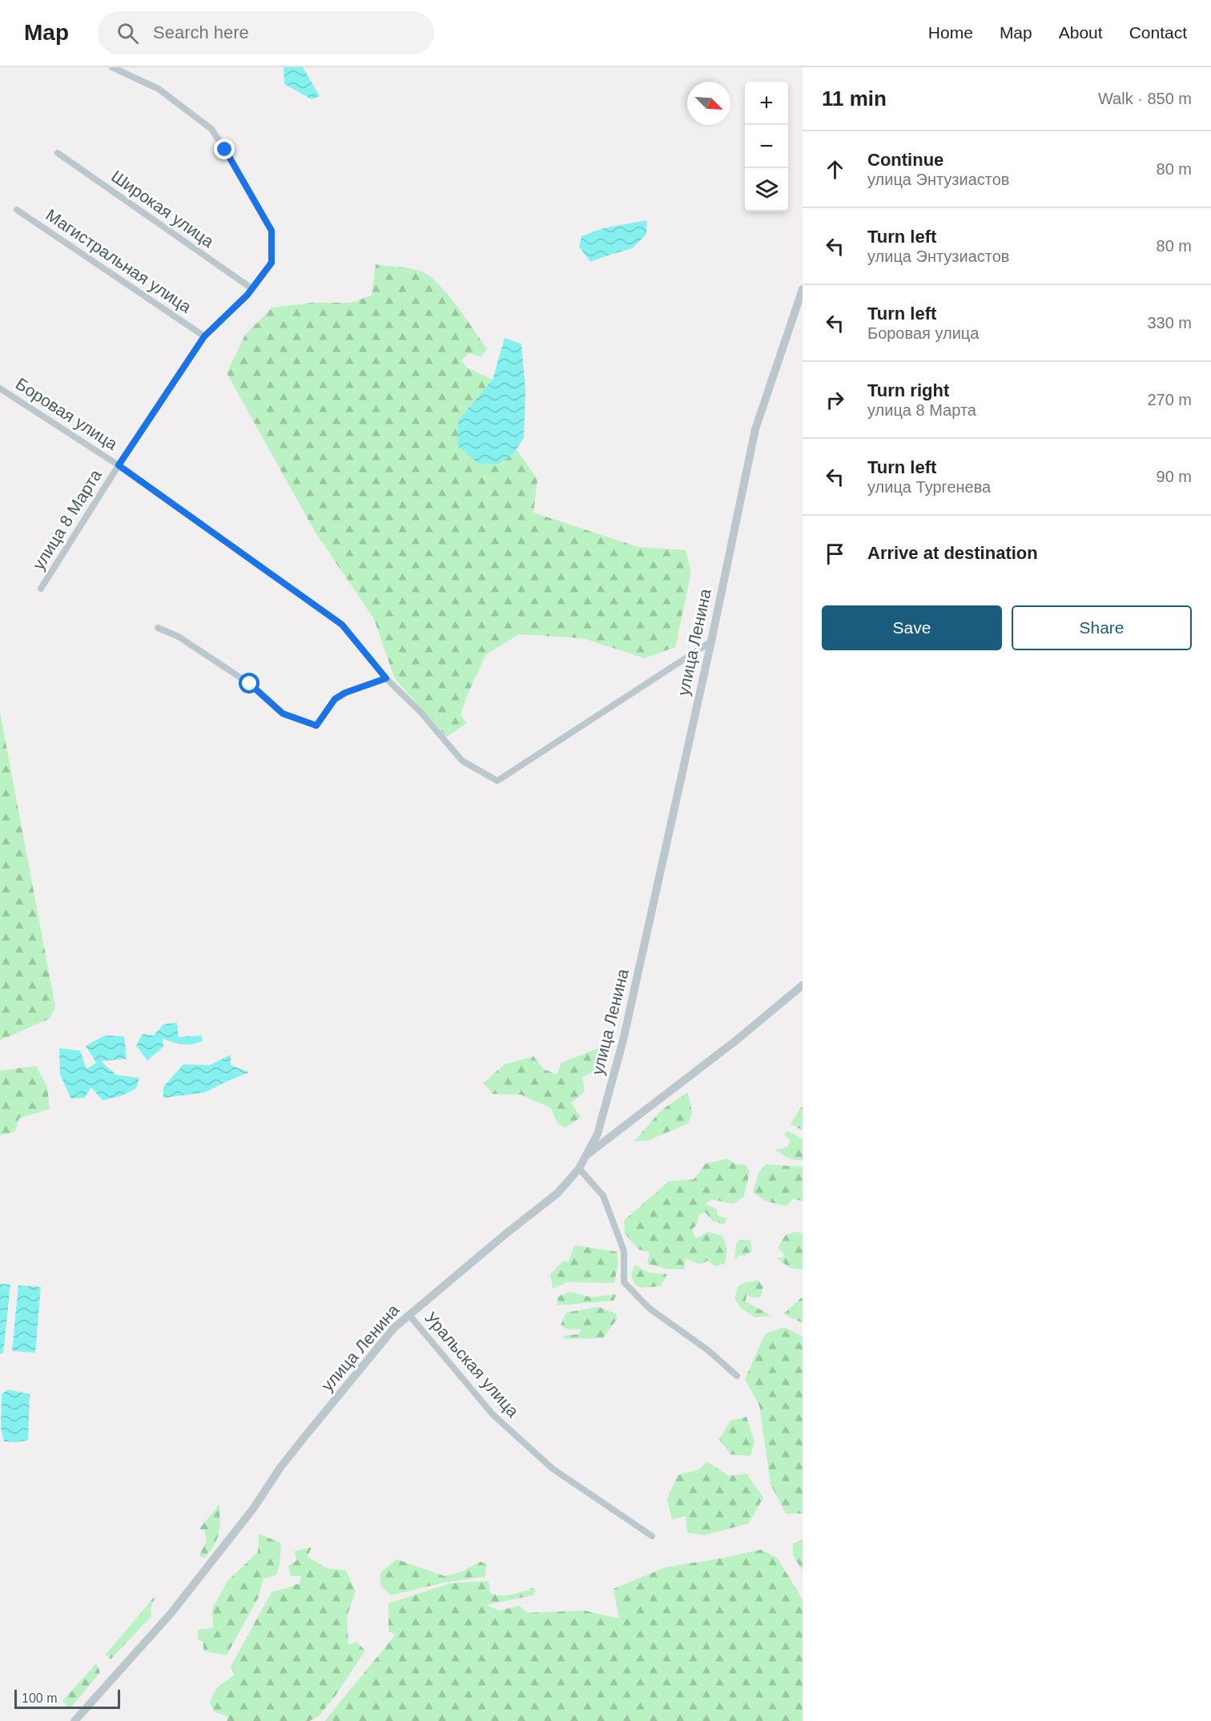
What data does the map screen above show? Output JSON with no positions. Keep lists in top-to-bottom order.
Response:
{
  "streets": {
    "street": [
      "Широкая улица",
      "Магистральная улица",
      "Боровая улица",
      "улица 8 Марта",
      "улица Ленина",
      "Уральская улица"
    ]
  },
  "crossings": [
    ["Широкая улица", "улица 8 Марта"],
    ["Магистральная улица", "улица 8 Марта"],
    ["Боровая улица", "улица 8 Марта"],
    ["Боровая улица", "улица Ленина"],
    ["улица Ленина", "Уральская улица"]
  ],
  "scale_bar": "100 m",
  "north": "bottom right",
  "page": {
    "header": "Map",
    "search": "Search here",
    "nav": [
      "Home",
      "Map",
      "About",
      "Contact"
    ],
    "heading": ["11 min", "Walk · 850 m"],
    "map_buttons": ["+", "−"],
    "list": [
      ["Continue", "улица Энтузиастов", "80 m"],
      ["Turn left", "улица Энтузиастов", "80 m"],
      ["Turn left", "Боровая улица", "330 m"],
      ["Turn right", "улица 8 Марта", "270 m"],
      ["Turn left", "улица Тургенева", "90 m"],
      "Arrive at destination"
    ],
    "buttons": ["Save", "Share"],
    "scale": "100 m"
  }
}
